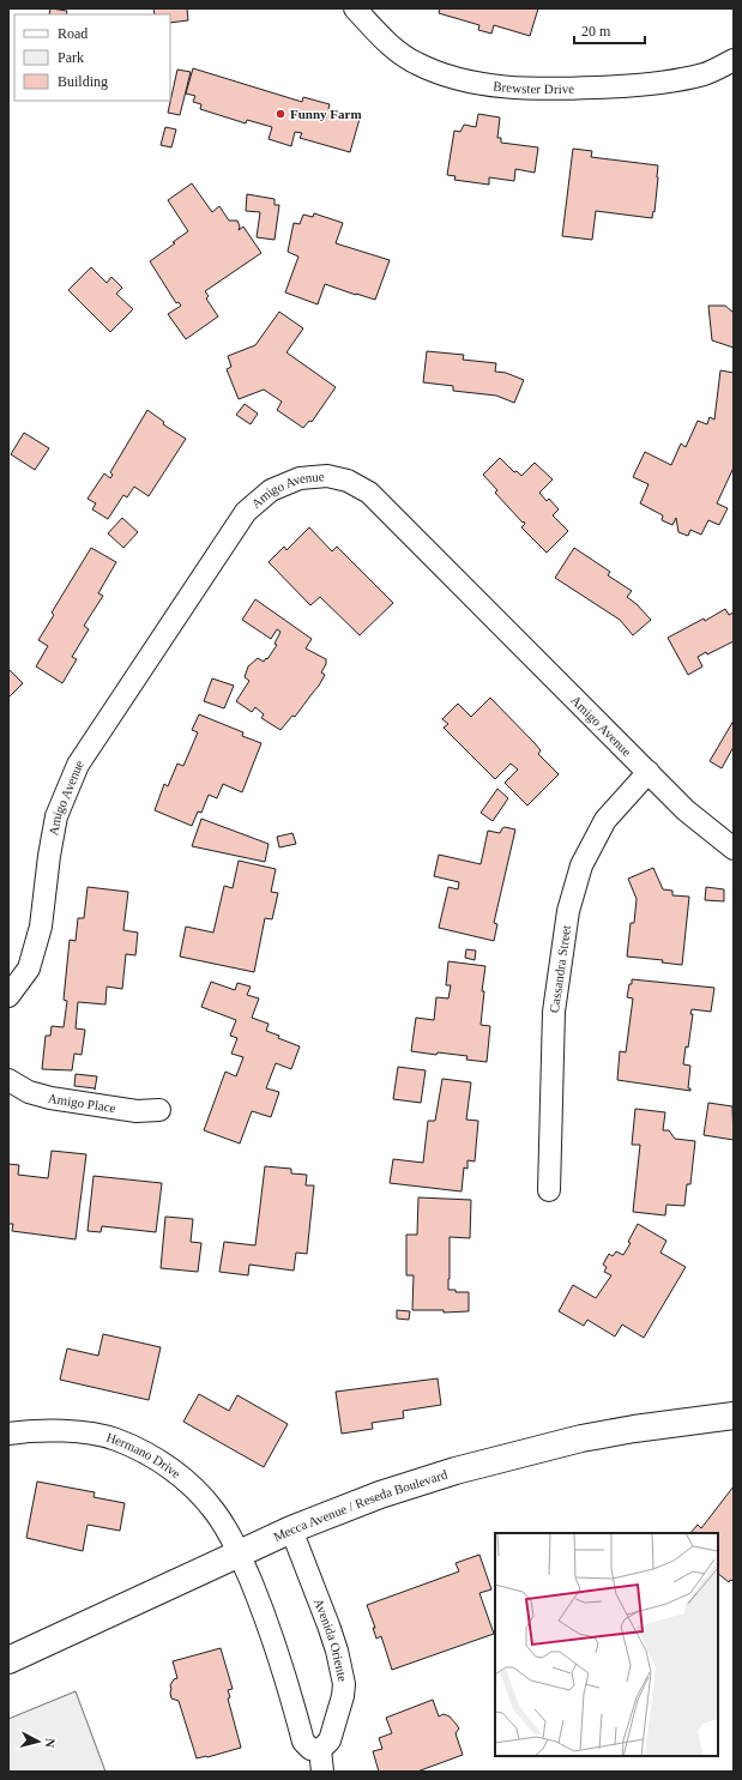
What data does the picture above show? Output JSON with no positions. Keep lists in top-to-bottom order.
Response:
{
  "streets": {
    "main road": ["Mecca Avenue / Reseda Boulevard"],
    "street": [
      "Brewster Drive",
      "Amigo Avenue",
      "Cassandra Street",
      "Amigo Place",
      "Hermano Drive",
      "Avenida Oriente"
    ]
  },
  "crossings": [
    ["Amigo Avenue", "Cassandra Street"],
    ["Hermano Drive", "Mecca Avenue / Reseda Boulevard"],
    ["Hermano Drive", "Avenida Oriente"],
    ["Mecca Avenue / Reseda Boulevard", "Avenida Oriente"]
  ],
  "places": ["Funny Farm"],
  "legend": ["Road", "Park", "Building"],
  "scale_bar": "20 m",
  "north": "right"
}
